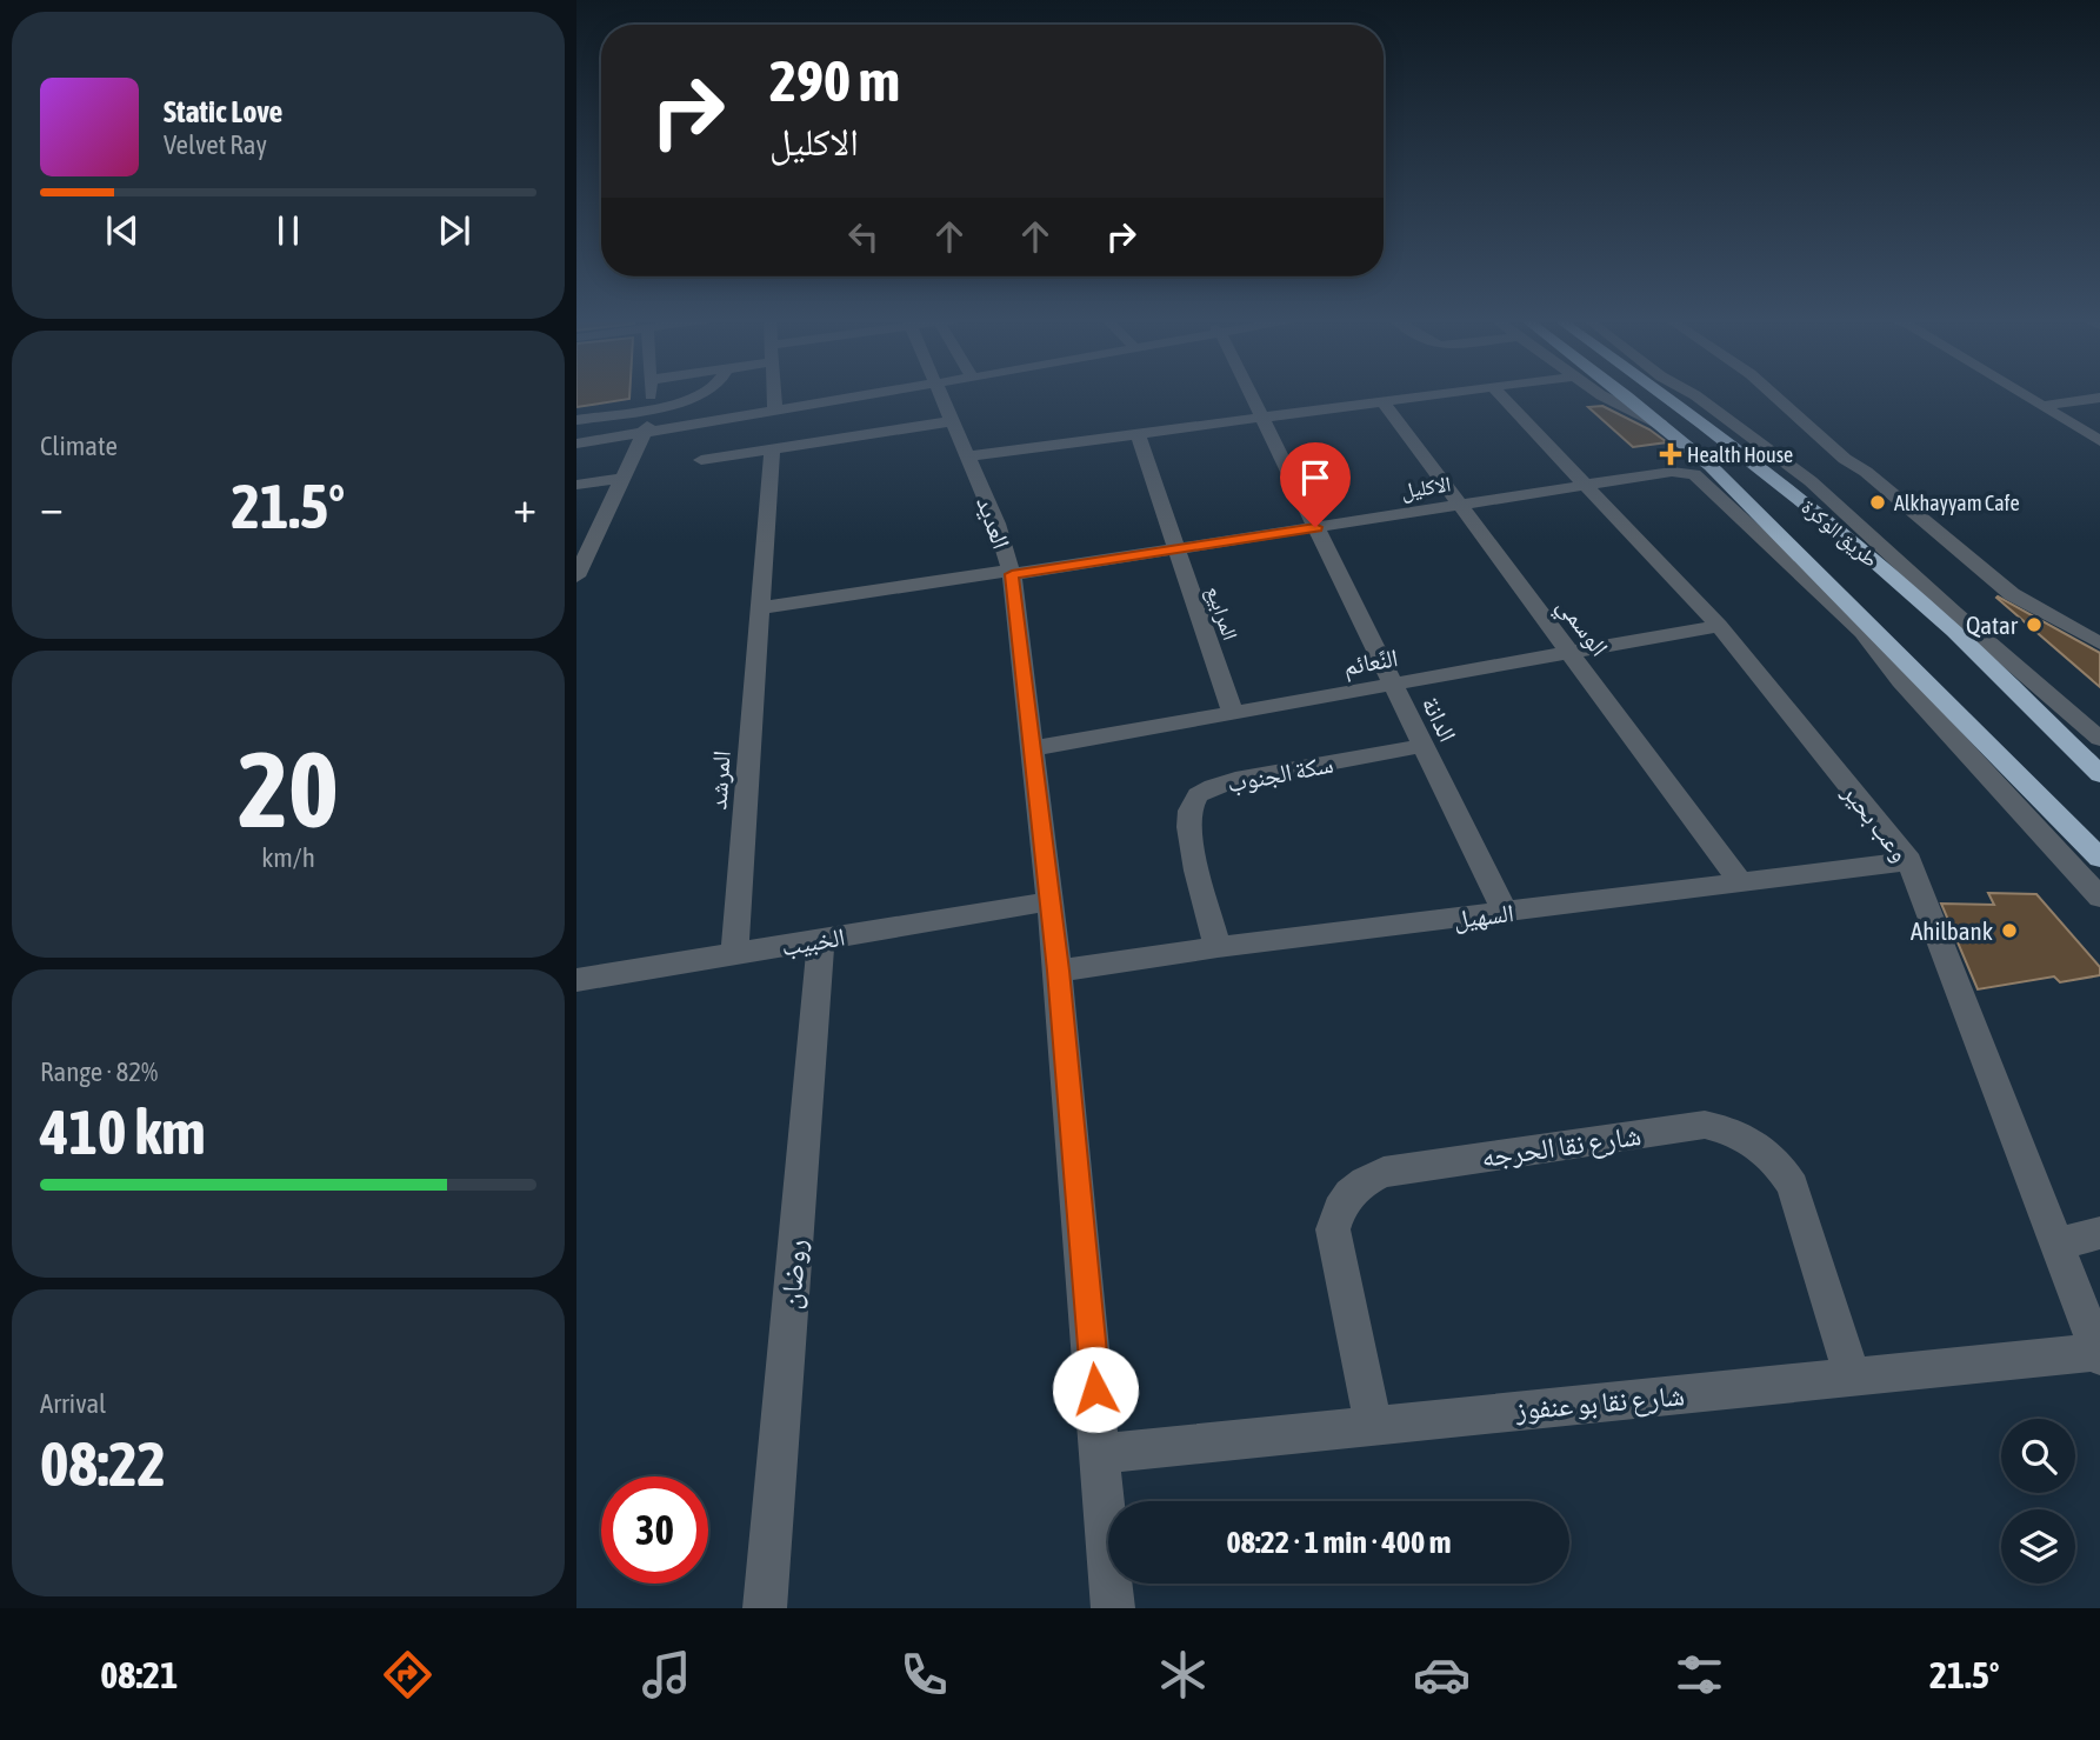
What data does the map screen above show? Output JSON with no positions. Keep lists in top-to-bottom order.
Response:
{
  "streets": {
    "highway": ["طريق الوكرة"],
    "street": [
      "الاكليل",
      "العديد",
      "المرابيع",
      "الوسمي",
      "النًعائم",
      "الدانة",
      "سكة الجنوب",
      "المرشد",
      "وعب بحير",
      "السهيل",
      "الخبيب",
      "شارع نقا الحرجه",
      "روضان",
      "شارع نقا بو عنفوز"
    ]
  },
  "crossings": [
    ["الاكليل", "العديد"],
    ["الاكليل", "طريق الوكرة"],
    ["الاكليل", "المرابيع"],
    ["الاكليل", "الوسمي"],
    ["الاكليل", "الدانة"],
    ["الاكليل", "وعب بحير"],
    ["العديد", "النًعائم"],
    ["العديد", "السهيل"],
    ["العديد", "الخبيب"],
    ["العديد", "شارع نقا بو عنفوز"],
    ["المرابيع", "النًعائم"],
    ["الوسمي", "النًعائم"],
    ["الوسمي", "السهيل"],
    ["النًعائم", "الدانة"],
    ["النًعائم", "وعب بحير"],
    ["الدانة", "سكة الجنوب"],
    ["الدانة", "السهيل"],
    ["سكة الجنوب", "السهيل"],
    ["المرشد", "الخبيب"],
    ["وعب بحير", "السهيل"],
    ["وعب بحير", "شارع نقا بو عنفوز"],
    ["الخبيب", "روضان"],
    ["شارع نقا الحرجه", "شارع نقا بو عنفوز"]
  ],
  "places": {
    "health": ["Health House"],
    "other": ["Alkhayyam Cafe", "Qatar", "Ahilbank"]
  },
  "page": {
    "turn": ["290 m", "الاكليل"],
    "song": ["Static Love", "Velvet Ray"],
    "tile": [
      "Climate",
      ["20", "km/h"],
      ["Range · 82%", "410 km"],
      ["Arrival", "08:22"]
    ],
    "heat": ["−", "21.5°", "+"],
    "limit": "30",
    "trip": "08:22 · 1 min · 400 m",
    "tabs": ["08:21", "21.5°"]
  }
}
